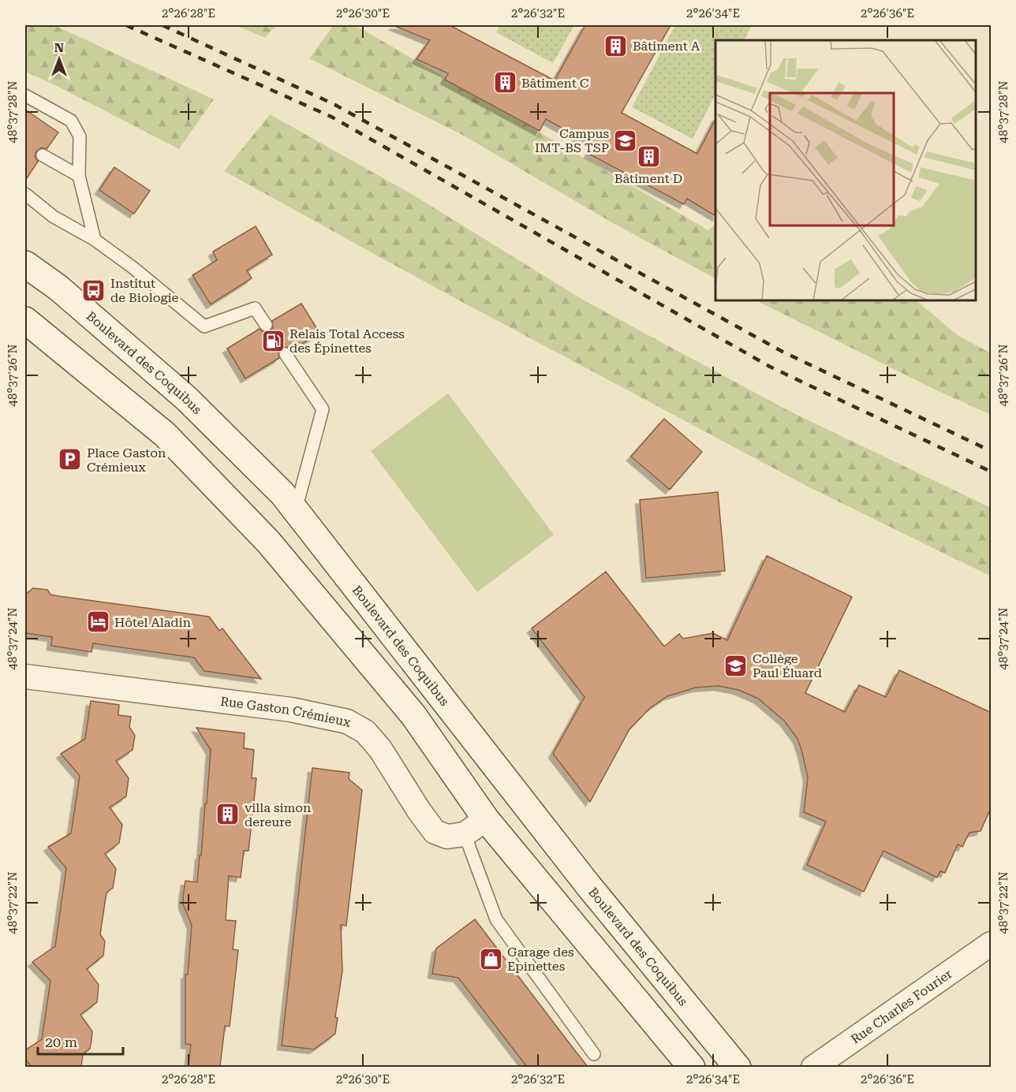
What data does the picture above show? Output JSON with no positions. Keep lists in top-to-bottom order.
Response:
{
  "streets": {
    "main road": ["Boulevard des Coquibus"],
    "street": ["Rue Gaston Crémieux", "Rue Charles Fourier"]
  },
  "places": {
    "building": [
      "Bâtiment A",
      "Bâtiment C",
      "Bâtiment D",
      "villa simon dereure"
    ],
    "school or university": ["Campus IMT-BS TSP", "Collège Paul Éluard"],
    "bus stop": ["Institut de Biologie"],
    "fuel station": ["Relais Total Access des Épinettes"],
    "parking": ["Place Gaston Crémieux"],
    "hotel": ["Hôtel Aladin"],
    "shop": ["Garage des Epinettes"]
  },
  "scale_bar": "20 m",
  "north": "top",
  "coordinates": [
    "2°26'28\"E",
    "2°26'30\"E",
    "2°26'32\"E",
    "2°26'34\"E",
    "2°26'36\"E",
    "48°37'28\"N",
    "48°37'26\"N",
    "48°37'24\"N",
    "48°37'22\"N"
  ]
}
